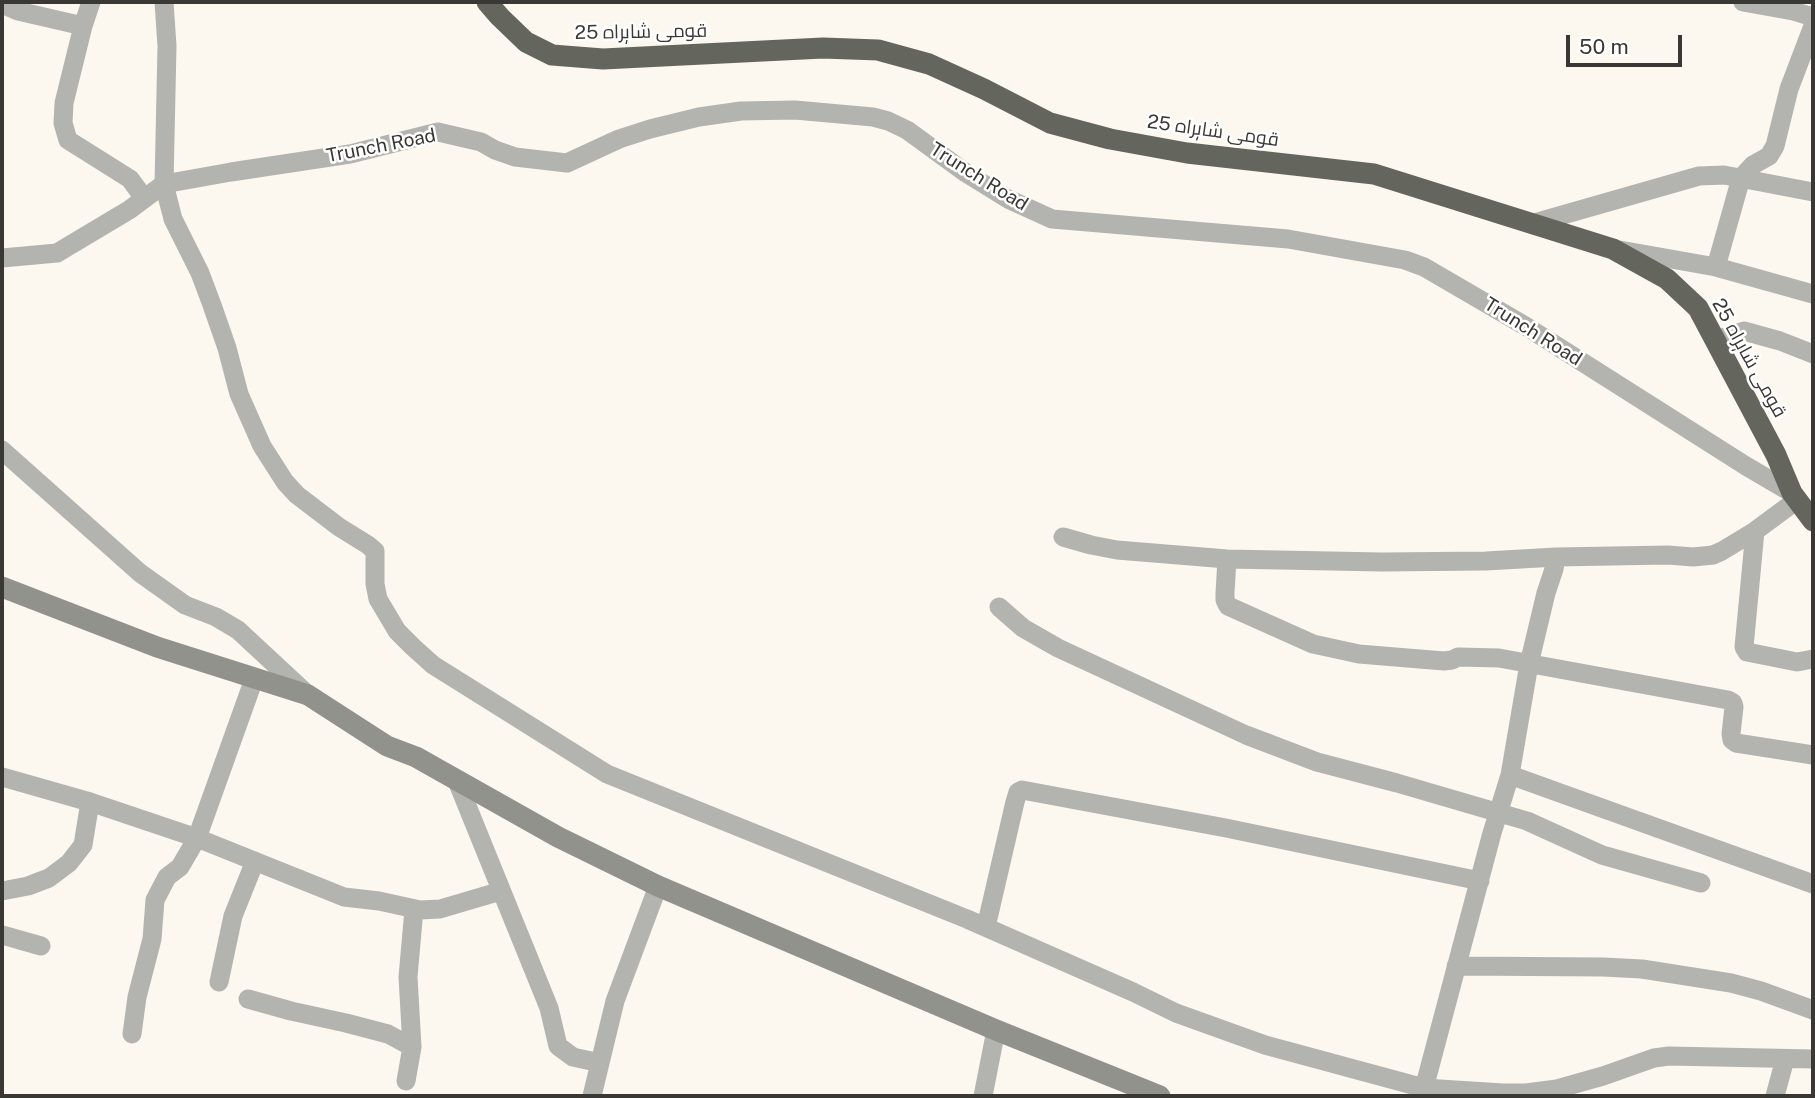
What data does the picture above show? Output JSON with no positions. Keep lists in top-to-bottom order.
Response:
{
  "streets": {
    "highway": ["قومی شاہراہ 25"],
    "street": ["Trunch Road"]
  },
  "crossings": [
    ["قومی شاہراہ 25", "Trunch Road"]
  ],
  "scale_bar": "50 m"
}
